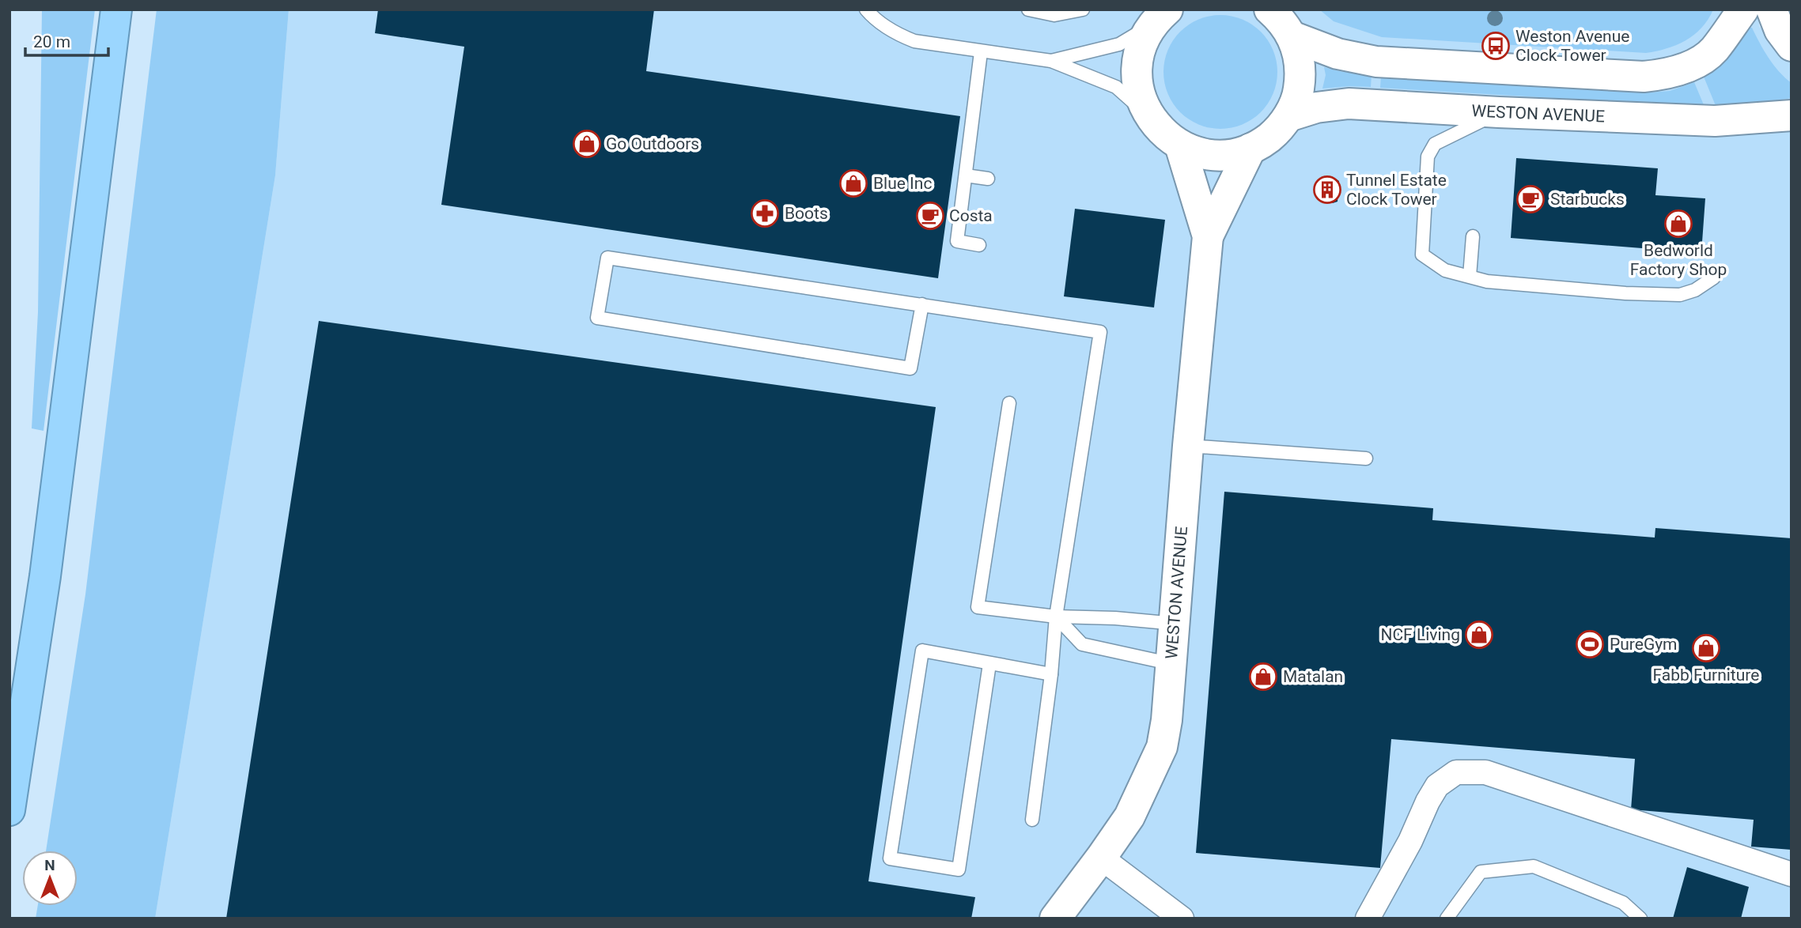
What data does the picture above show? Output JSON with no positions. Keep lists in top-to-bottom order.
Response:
{
  "streets": {
    "street": ["WESTON AVENUE"]
  },
  "places": {
    "bus stop": ["Weston Avenue Clock Tower"],
    "shop": [
      "Go Outdoors",
      "Blue Inc",
      "Bedworld Factory Shop",
      "NCF Living",
      "Fabb Furniture",
      "Matalan"
    ],
    "building": ["Tunnel Estate Clock Tower"],
    "cafe": ["Starbucks", "Costa"],
    "pharmacy": ["Boots"],
    "sports": ["PureGym"]
  },
  "scale_bar": "20 m",
  "north": "top"
}
